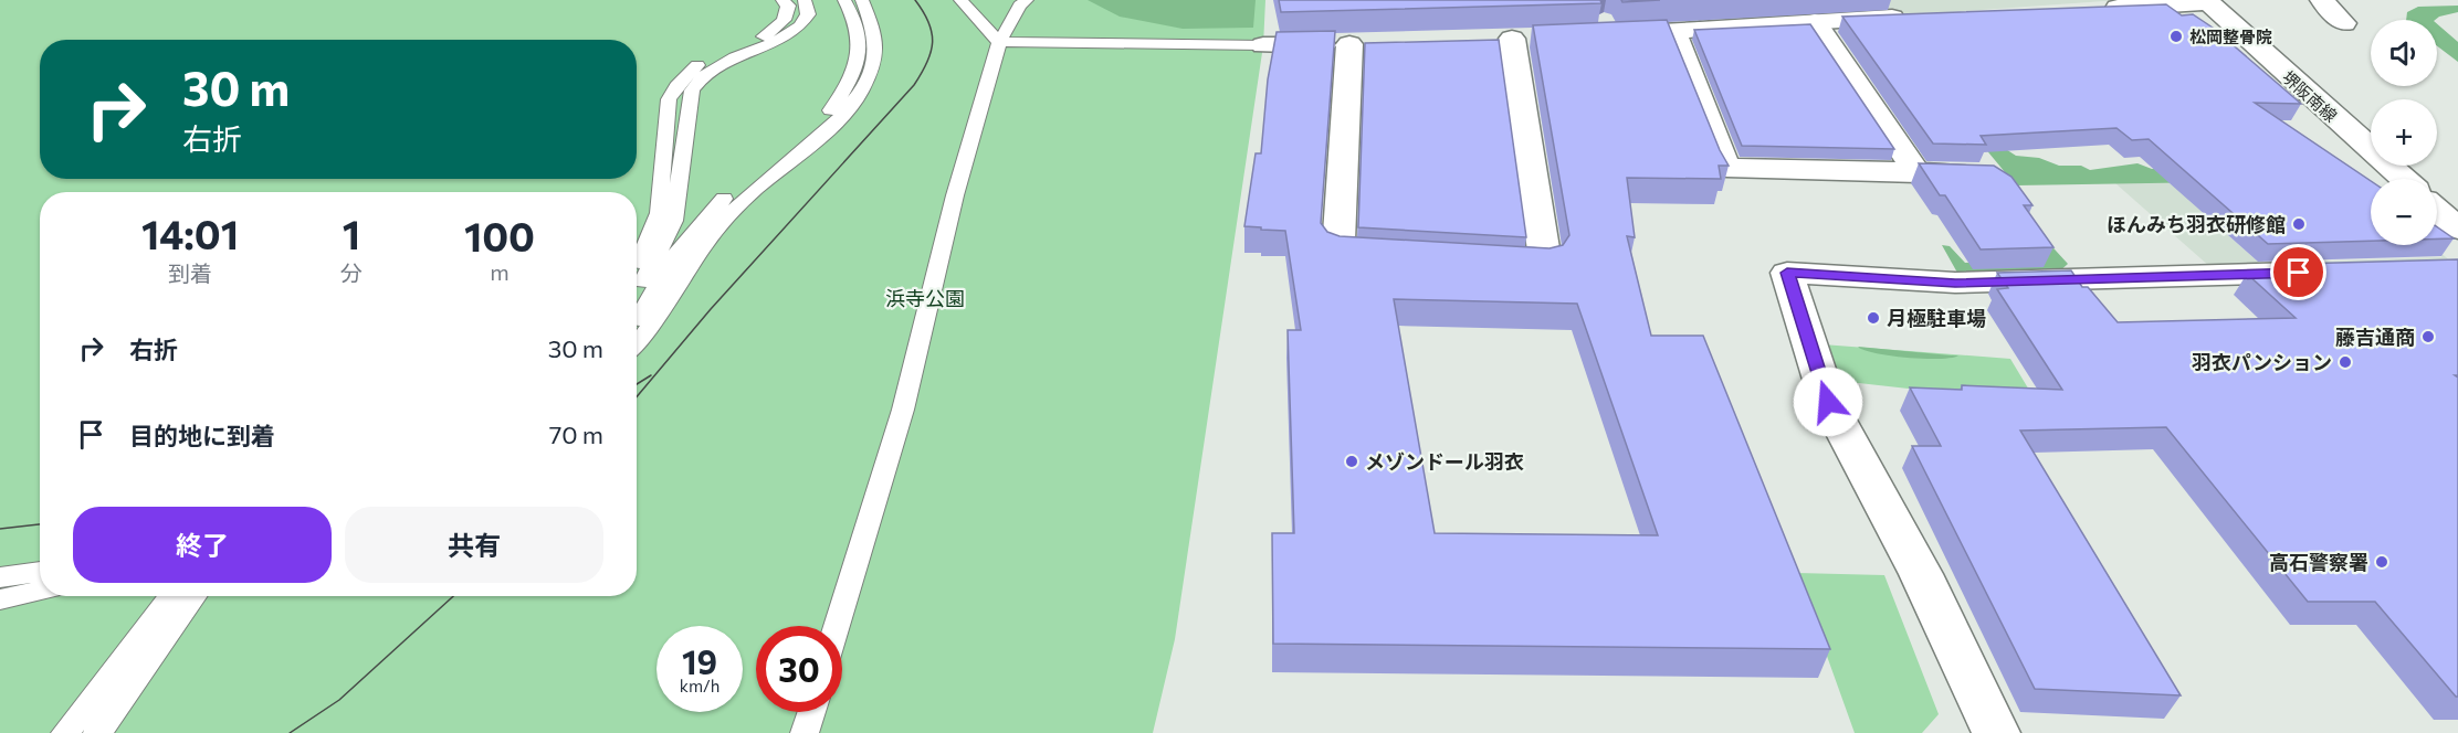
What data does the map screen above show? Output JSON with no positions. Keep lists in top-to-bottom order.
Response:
{
  "streets": {
    "street": ["堺阪南線"]
  },
  "parks": ["浜寺公園"],
  "places": [
    "松岡整骨院",
    "ほんみち羽衣研修館",
    "月極駐車場",
    "藤吉通商",
    "羽衣パンション",
    "メゾンドール羽衣",
    "高石警察署"
  ],
  "page": {
    "map_buttons": ["+", "−"],
    "turn": ["30 m", "右折"],
    "eta": [
      "14:01",
      "到着",
      "1",
      "分",
      "100",
      "m"
    ],
    "list": [
      {
        "name": "右折",
        "value": "30 m"
      },
      {
        "name": "目的地に到着",
        "value": "70 m"
      }
    ],
    "buttons": ["終了", "共有"],
    "speed": "19 km/h",
    "limit": "30"
  }
}
